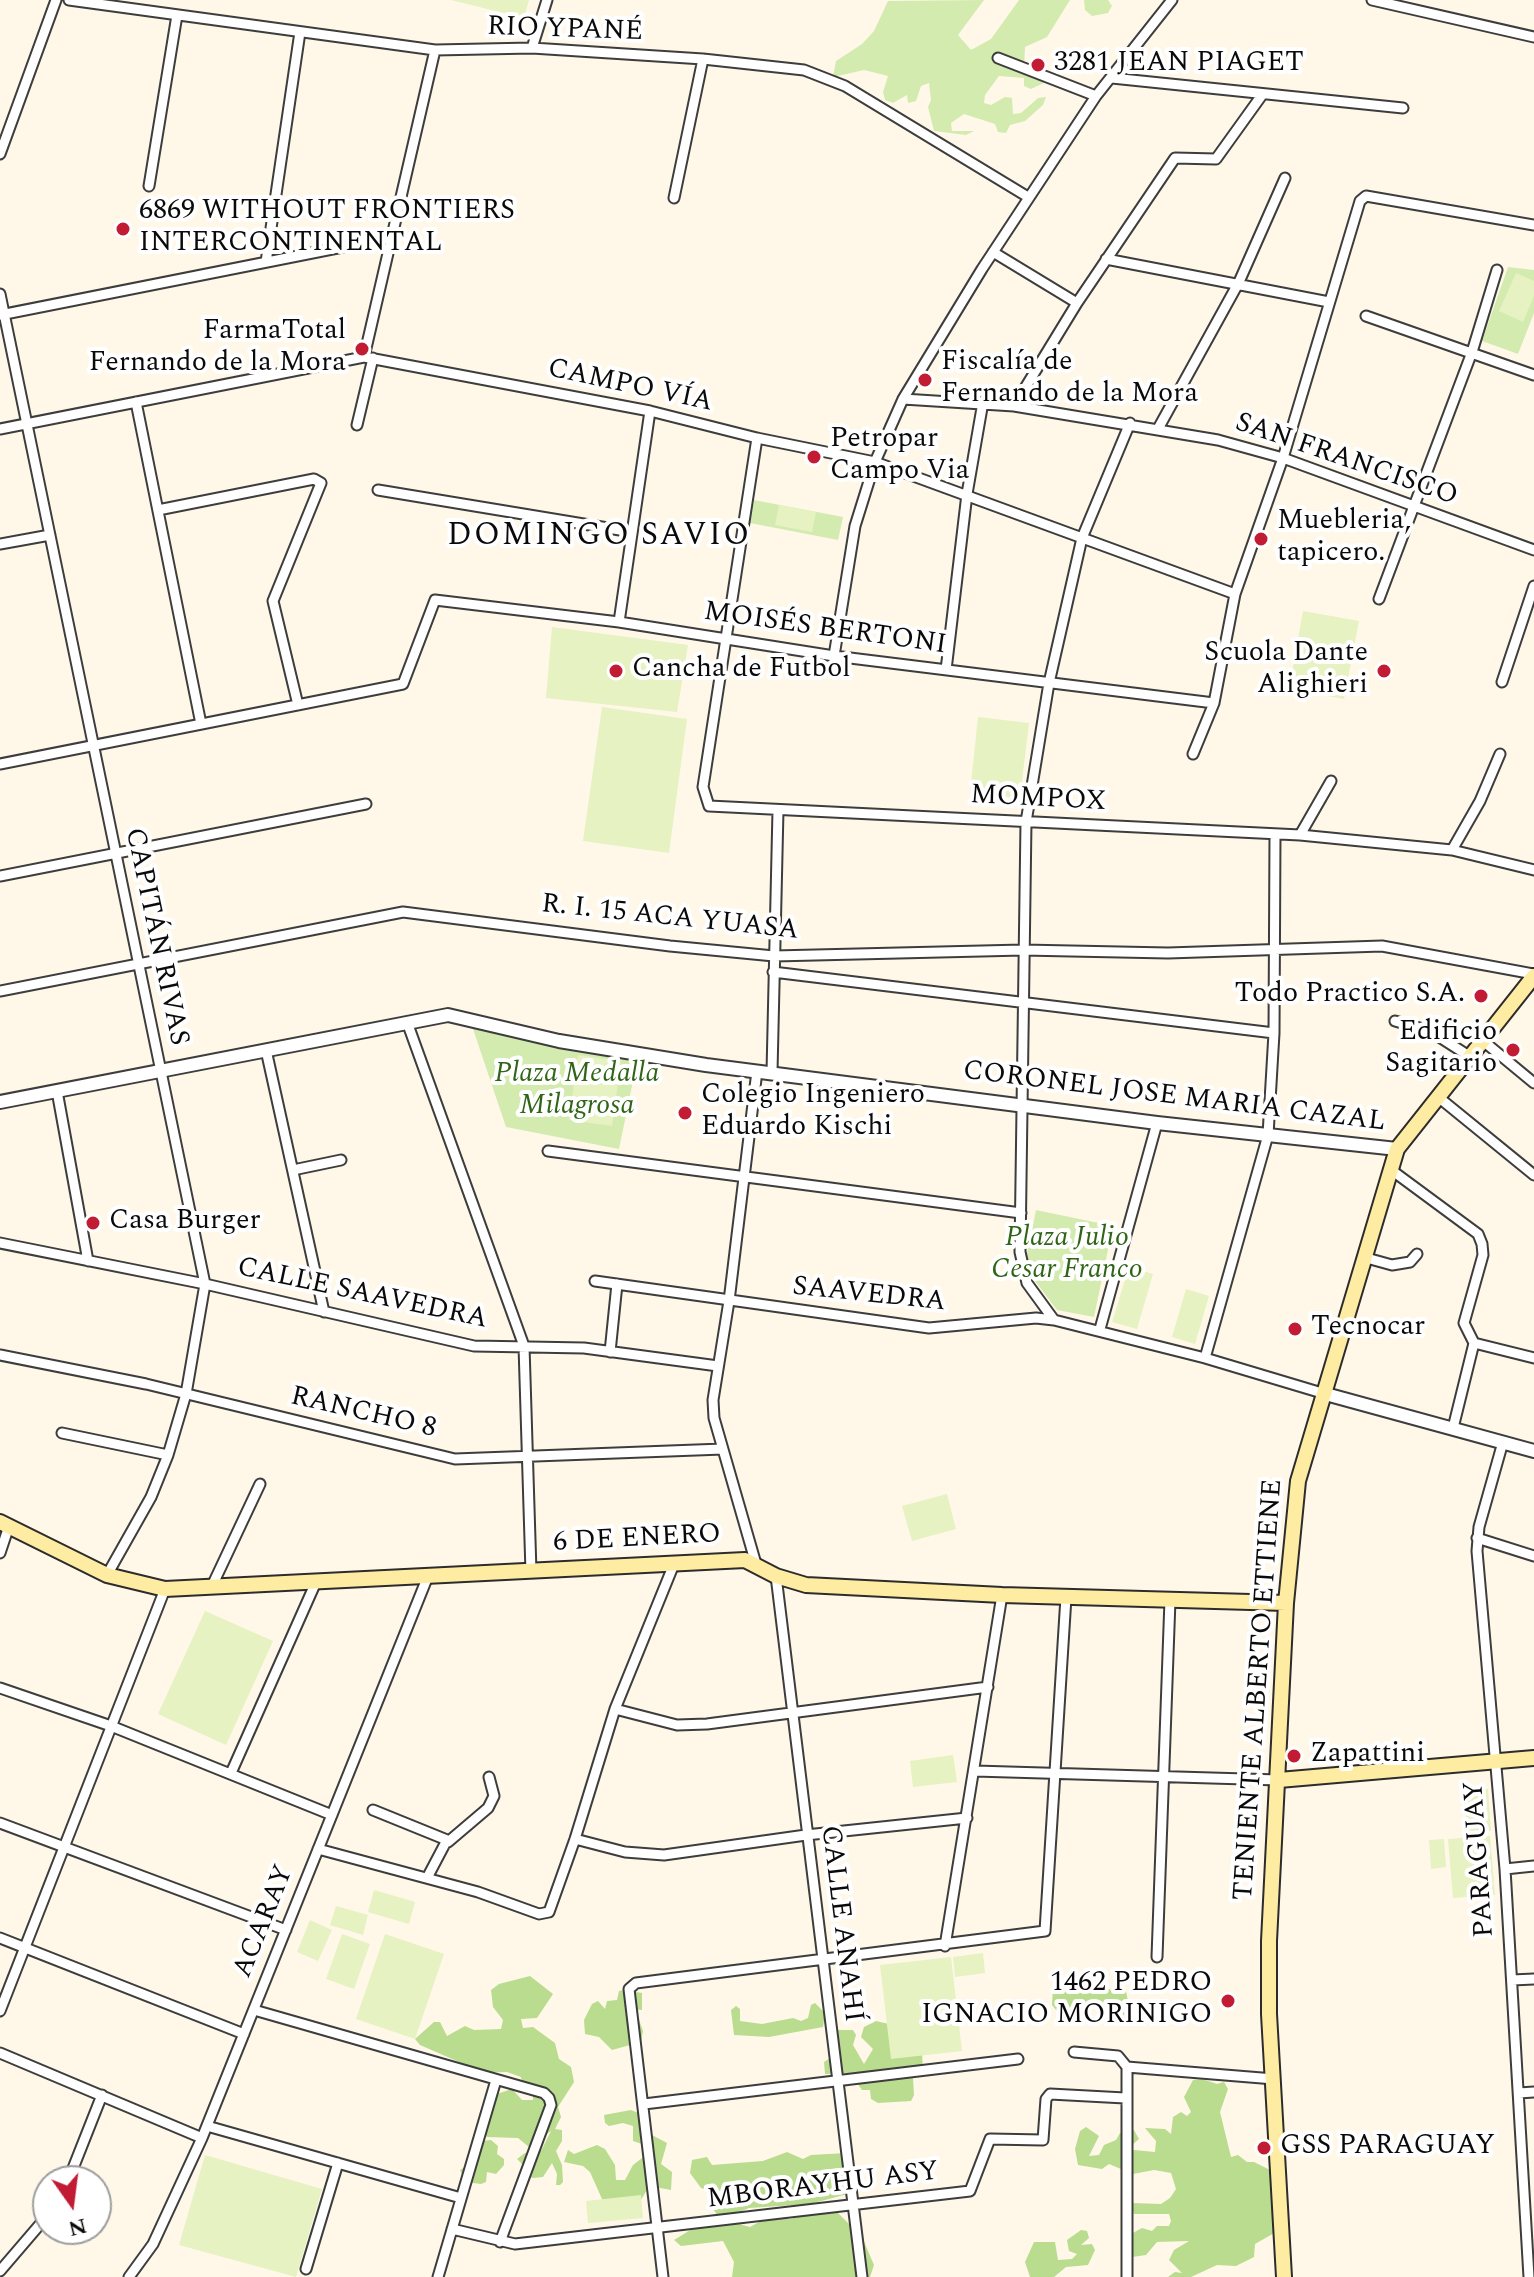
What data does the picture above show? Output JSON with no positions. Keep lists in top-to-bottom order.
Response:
{
  "streets": {
    "main road": ["6 DE ENERO", "TENIENTE ALBERTO ETTIENE"],
    "street": [
      "RIO YPANÉ",
      "CAMPO VÍA",
      "SAN FRANCISCO",
      "MOISÉS BERTONI",
      "MOMPOX",
      "R. I. 15 ACA YUASA",
      "CAPITÁN RIVAS",
      "CORONEL JOSE MARIA CAZAL",
      "CALLE SAAVEDRA",
      "SAAVEDRA",
      "RANCHO 8",
      "PARAGUAY",
      "ACARAY",
      "CALLE ANAHÍ",
      "MBORAYHU ASY"
    ]
  },
  "crossings": [
    ["CAMPO VÍA", "CAPITÁN RIVAS"],
    ["MOISÉS BERTONI", "MOMPOX"],
    ["R. I. 15 ACA YUASA", "CAPITÁN RIVAS"],
    ["R. I. 15 ACA YUASA", "TENIENTE ALBERTO ETTIENE"],
    ["CAPITÁN RIVAS", "CORONEL JOSE MARIA CAZAL"],
    ["CAPITÁN RIVAS", "CALLE SAAVEDRA"],
    ["CAPITÁN RIVAS", "RANCHO 8"],
    ["CAPITÁN RIVAS", "6 DE ENERO"],
    ["CORONEL JOSE MARIA CAZAL", "TENIENTE ALBERTO ETTIENE"],
    ["SAAVEDRA", "TENIENTE ALBERTO ETTIENE"],
    ["6 DE ENERO", "TENIENTE ALBERTO ETTIENE"],
    ["6 DE ENERO", "ACARAY"],
    ["6 DE ENERO", "CALLE ANAHÍ"],
    ["CALLE ANAHÍ", "MBORAYHU ASY"]
  ],
  "districts": ["DOMINGO SAVIO"],
  "parks": ["Plaza Medalla Milagrosa", "Plaza Julio Cesar Franco"],
  "places": [
    "3281 JEAN PIAGET",
    "6869 WITHOUT FRONTIERS INTERCONTINENTAL",
    "FarmaTotal Fernando de la Mora",
    "Fiscalía de Fernando de la Mora",
    "Petropar Campo Via",
    "Muebleria, tapicero.",
    "Cancha de Futbol",
    "Scuola Dante Alighieri",
    "Todo Practico S.A.",
    "Edificio Sagitario",
    "Colegio Ingeniero Eduardo Kischi",
    "Casa Burger",
    "Tecnocar",
    "Zapattini",
    "1462 PEDRO IGNACIO MORINIGO",
    "GSS PARAGUAY"
  ],
  "north": "bottom"
}
